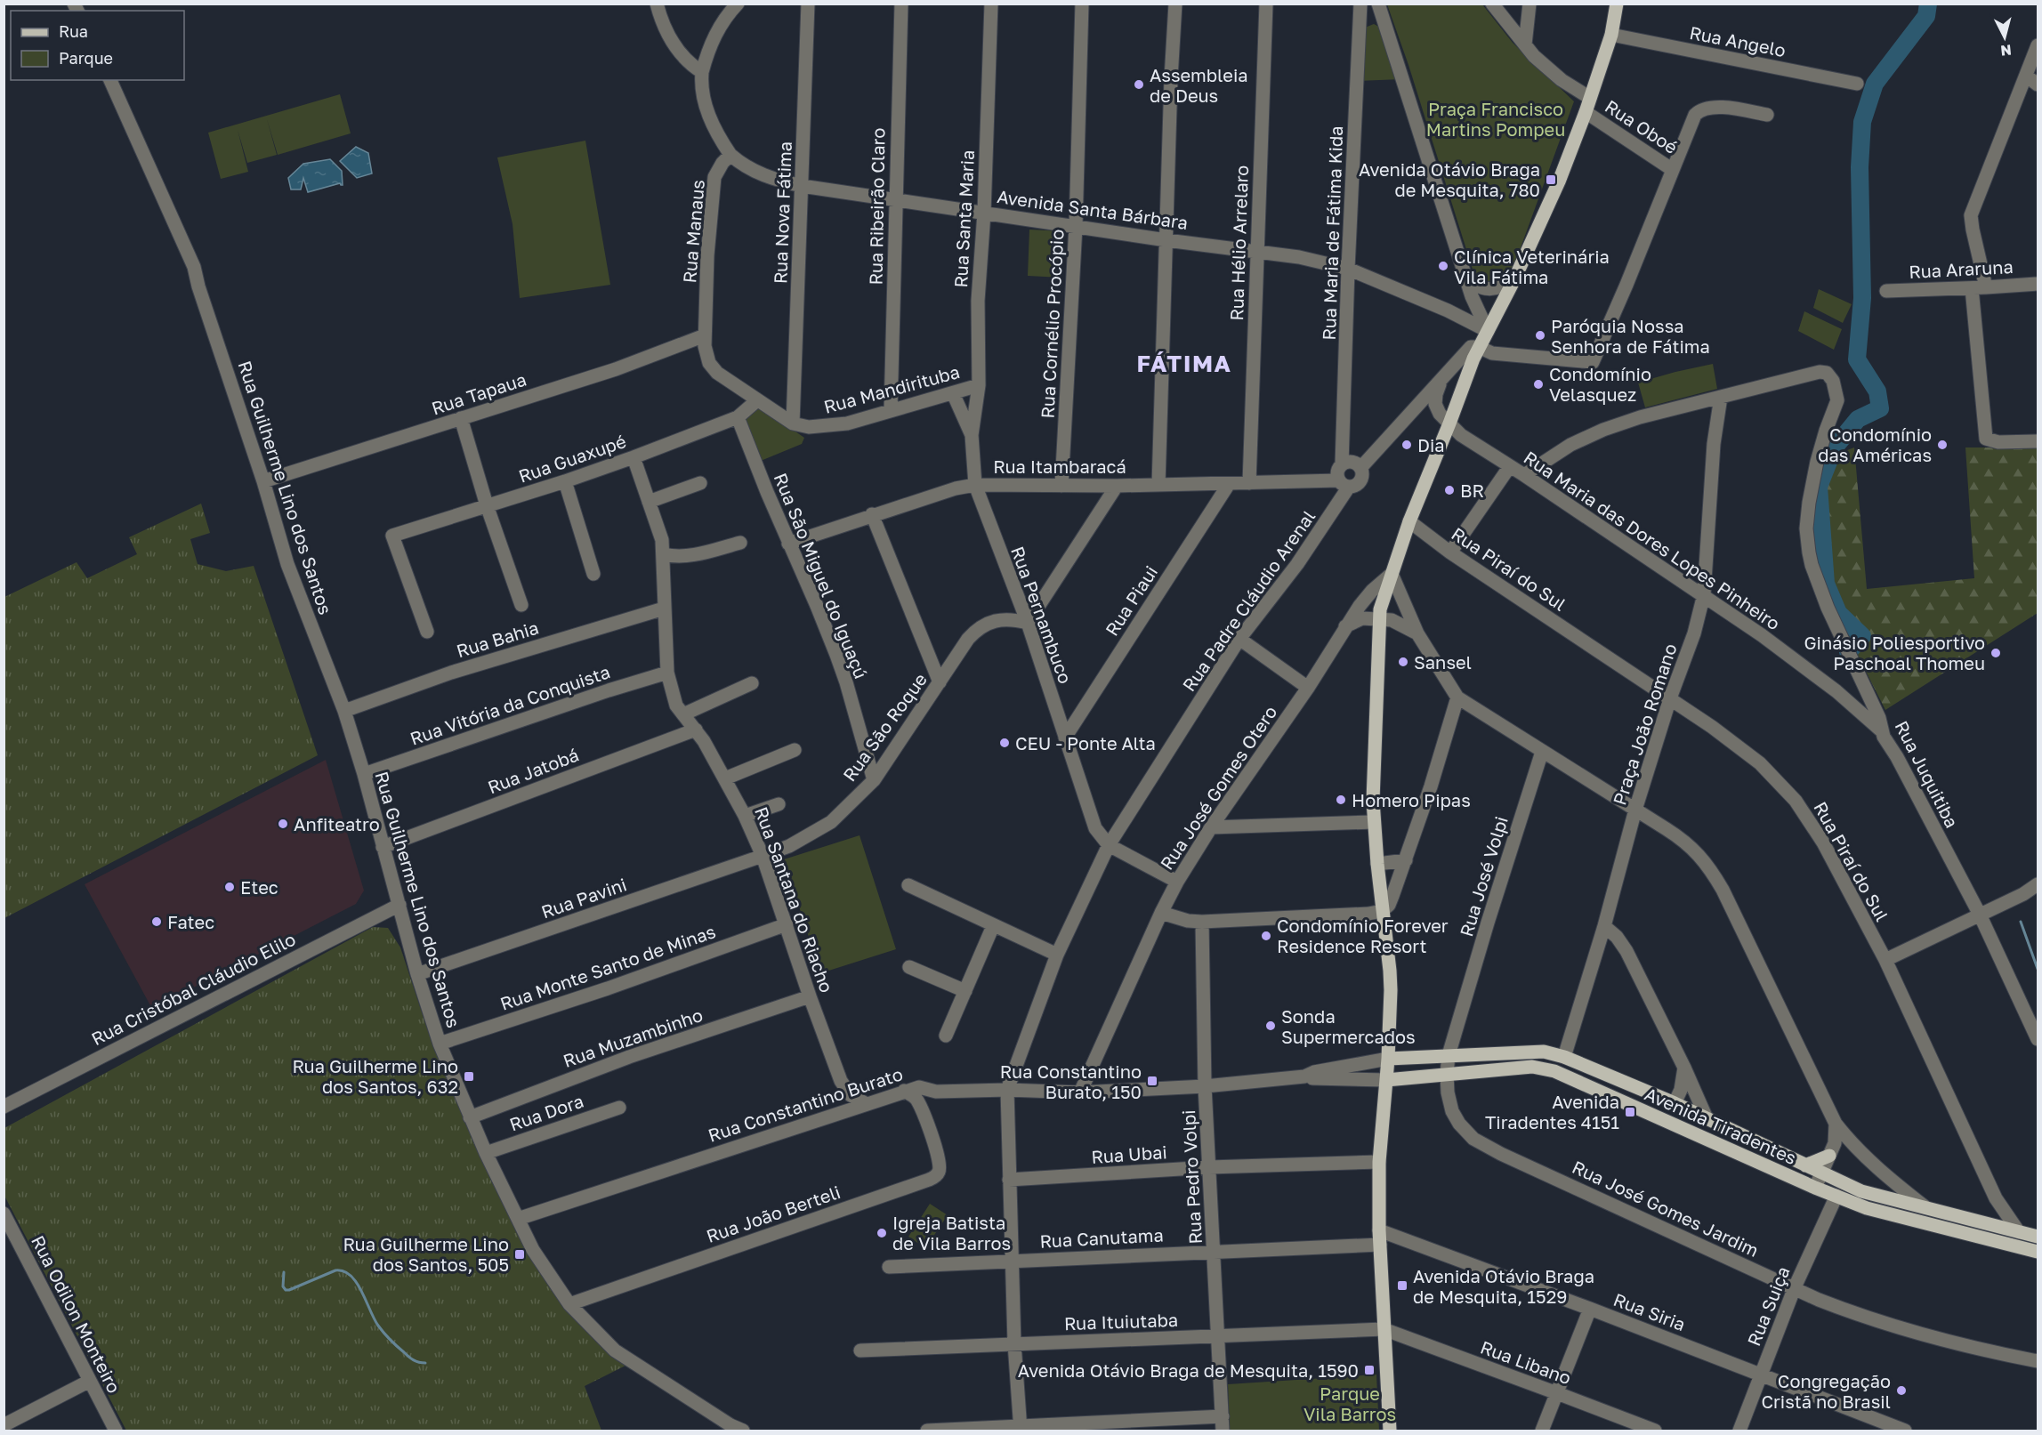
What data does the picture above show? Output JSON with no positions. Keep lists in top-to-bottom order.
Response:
{
  "streets": {
    "main road": ["Avenida Tiradentes"],
    "street": [
      "Rua Angelo",
      "Rua Oboé",
      "Rua Ribeirão Claro",
      "Avenida Santa Bárbara",
      "Rua Nova Fátima",
      "Rua Santa Maria",
      "Rua Manaus",
      "Rua Maria de Fátima Kida",
      "Rua Hélio Arrelaro",
      "Rua Araruna",
      "Rua Cornélio Procópio",
      "Rua Mandirituba",
      "Rua Tapaua",
      "Rua Guaxupé",
      "Rua Itambaracá",
      "Rua Guilherme Lino dos Santos",
      "Rua Maria das Dores Lopes Pinheiro",
      "Rua Piraí do Sul",
      "Rua São Miguel do Iguaçú",
      "Rua Piaui",
      "Rua Padre Cláudio Arenal",
      "Rua Pernambuco",
      "Rua Bahia",
      "Rua Vitória da Conquista",
      "Praça João Romano",
      "Rua São Roque",
      "Rua Jatobá",
      "Rua Juquitiba",
      "Rua José Gomes Otero",
      "Rua José Volpi",
      "Rua Pavini",
      "Rua Santana do Riacho",
      "Rua Monte Santo de Minas",
      "Rua Cristóbal Cláudio Elilo",
      "Rua Muzambinho",
      "Rua Constantino Burato",
      "Rua Dora",
      "Rua Ubai",
      "Rua Pedro Volpi",
      "Rua José Gomes Jardim",
      "Rua João Berteli",
      "Rua Canutama",
      "Rua Suiça",
      "Rua Siria",
      "Rua Odilon Monteiro",
      "Rua Ituiutaba",
      "Rua Libano"
    ]
  },
  "crossings": [
    ["Rua Ribeirão Claro", "Avenida Santa Bárbara"],
    ["Rua Ribeirão Claro", "Rua Mandirituba"],
    ["Avenida Santa Bárbara", "Rua Nova Fátima"],
    ["Avenida Santa Bárbara", "Rua Santa Maria"],
    ["Avenida Santa Bárbara", "Rua Manaus"],
    ["Avenida Santa Bárbara", "Rua Maria de Fátima Kida"],
    ["Avenida Santa Bárbara", "Rua Hélio Arrelaro"],
    ["Avenida Santa Bárbara", "Rua Cornélio Procópio"],
    ["Rua Nova Fátima", "Rua Mandirituba"],
    ["Rua Santa Maria", "Rua Mandirituba"],
    ["Rua Santa Maria", "Rua Pernambuco"],
    ["Rua Manaus", "Rua Mandirituba"],
    ["Rua Manaus", "Rua Tapaua"],
    ["Rua Manaus", "Rua Guaxupé"],
    ["Rua Maria de Fátima Kida", "Rua Itambaracá"],
    ["Rua Maria de Fátima Kida", "Rua Padre Cláudio Arenal"],
    ["Rua Hélio Arrelaro", "Rua Itambaracá"],
    ["Rua Cornélio Procópio", "Rua Itambaracá"],
    ["Rua Mandirituba", "Rua Guaxupé"],
    ["Rua Mandirituba", "Rua Pernambuco"],
    ["Rua Tapaua", "Rua Guilherme Lino dos Santos"],
    ["Rua Guaxupé", "Rua São Miguel do Iguaçú"],
    ["Rua Guaxupé", "Rua Santana do Riacho"],
    ["Rua Itambaracá", "Rua São Miguel do Iguaçú"],
    ["Rua Itambaracá", "Rua Piaui"],
    ["Rua Itambaracá", "Rua Padre Cláudio Arenal"],
    ["Rua Itambaracá", "Rua Pernambuco"],
    ["Rua Guilherme Lino dos Santos", "Rua Bahia"],
    ["Rua Guilherme Lino dos Santos", "Rua Vitória da Conquista"],
    ["Rua Guilherme Lino dos Santos", "Rua Jatobá"],
    ["Rua Guilherme Lino dos Santos", "Rua Pavini"],
    ["Rua Guilherme Lino dos Santos", "Rua Monte Santo de Minas"],
    ["Rua Guilherme Lino dos Santos", "Rua Cristóbal Cláudio Elilo"],
    ["Rua Guilherme Lino dos Santos", "Rua Muzambinho"],
    ["Rua Guilherme Lino dos Santos", "Rua Constantino Burato"],
    ["Rua Guilherme Lino dos Santos", "Rua Dora"],
    ["Rua Guilherme Lino dos Santos", "Rua João Berteli"],
    ["Rua Maria das Dores Lopes Pinheiro", "Praça João Romano"],
    ["Rua Maria das Dores Lopes Pinheiro", "Rua Juquitiba"],
    ["Rua Piraí do Sul", "Praça João Romano"],
    ["Rua Piraí do Sul", "Avenida Tiradentes"],
    ["Rua São Miguel do Iguaçú", "Rua São Roque"],
    ["Rua Piaui", "Rua Pernambuco"],
    ["Rua Padre Cláudio Arenal", "Rua Pernambuco"],
    ["Rua Padre Cláudio Arenal", "Rua Constantino Burato"],
    ["Rua Padre Cláudio Arenal", "Rua Ubai"],
    ["Rua Padre Cláudio Arenal", "Rua Canutama"],
    ["Rua Padre Cláudio Arenal", "Rua Ituiutaba"],
    ["Rua Pernambuco", "Rua São Roque"],
    ["Rua Bahia", "Rua Santana do Riacho"],
    ["Rua Vitória da Conquista", "Rua Santana do Riacho"],
    ["Praça João Romano", "Rua Juquitiba"],
    ["Praça João Romano", "Avenida Tiradentes"],
    ["Rua São Roque", "Rua Pavini"],
    ["Rua São Roque", "Rua Santana do Riacho"],
    ["Rua Jatobá", "Rua Santana do Riacho"],
    ["Rua José Gomes Otero", "Rua Constantino Burato"],
    ["Rua José Volpi", "Avenida Tiradentes"],
    ["Rua José Volpi", "Rua José Gomes Jardim"],
    ["Rua Pavini", "Rua Santana do Riacho"],
    ["Rua Santana do Riacho", "Rua Monte Santo de Minas"],
    ["Rua Santana do Riacho", "Rua Muzambinho"],
    ["Rua Santana do Riacho", "Rua Constantino Burato"],
    ["Rua Constantino Burato", "Avenida Tiradentes"],
    ["Rua Constantino Burato", "Rua Pedro Volpi"],
    ["Rua Constantino Burato", "Rua João Berteli"],
    ["Avenida Tiradentes", "Rua José Gomes Jardim"],
    ["Avenida Tiradentes", "Rua Suiça"],
    ["Rua Ubai", "Rua Pedro Volpi"],
    ["Rua Pedro Volpi", "Rua Canutama"],
    ["Rua Pedro Volpi", "Rua Ituiutaba"],
    ["Rua José Gomes Jardim", "Rua Suiça"],
    ["Rua Suiça", "Rua Siria"],
    ["Rua Ituiutaba", "Rua Libano"]
  ],
  "districts": ["FÁTIMA"],
  "parks": ["Praça Francisco Martins Pompeu", "Parque Vila Barros"],
  "places": {
    "other": [
      "Assembleia de Deus",
      "Clínica Veterinária Vila Fátima",
      "Paróquia Nossa Senhora de Fátima",
      "Condomínio Velasquez",
      "Dia",
      "Condomínio das Américas",
      "BR",
      "Ginásio Poliesportivo Paschoal Thomeu",
      "Sansel",
      "CEU - Ponte Alta",
      "Homero Pipas",
      "Anfiteatro",
      "Etec",
      "Fatec",
      "Condomínio Forever Residence Resort",
      "Sonda Supermercados",
      "Igreja Batista de Vila Barros",
      "Congregação Cristã no Brasil"
    ],
    "transit": [
      "Avenida Otávio Braga de Mesquita, 780",
      "Rua Guilherme Lino dos Santos, 632",
      "Rua Constantino Burato, 150",
      "Avenida Tiradentes 4151",
      "Rua Guilherme Lino dos Santos, 505",
      "Avenida Otávio Braga de Mesquita, 1529",
      "Avenida Otávio Braga de Mesquita, 1590"
    ]
  },
  "legend": ["Rua", "Parque"],
  "north": "bottom"
}
